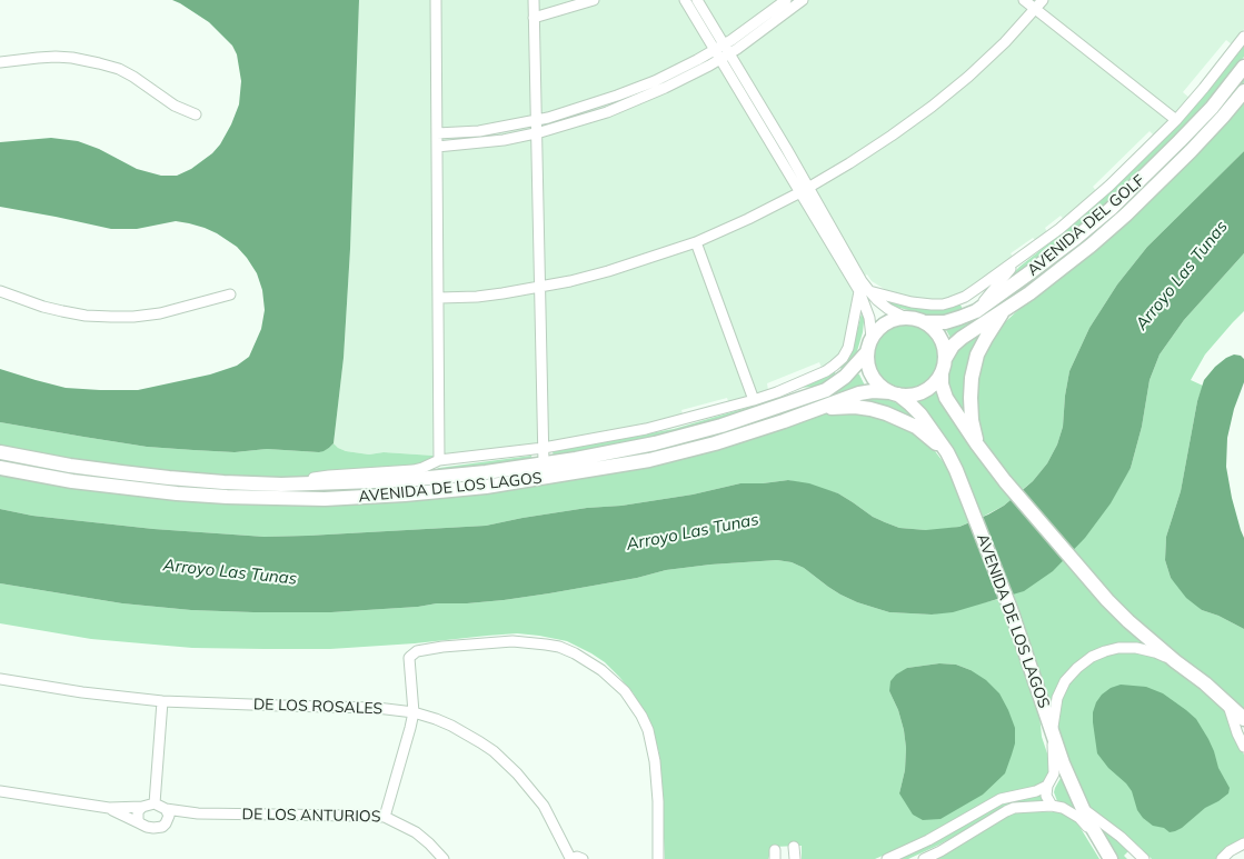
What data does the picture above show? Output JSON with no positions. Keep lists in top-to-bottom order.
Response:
{
  "streets": {
    "street": [
      "AVENIDA DEL GOLF",
      "AVENIDA DE LOS LAGOS",
      "DE LOS ROSALES",
      "DE LOS ANTURIOS"
    ]
  },
  "crossings": [
    ["AVENIDA DEL GOLF", "AVENIDA DE LOS LAGOS"]
  ],
  "water": ["Arroyo Las Tunas"]
}
